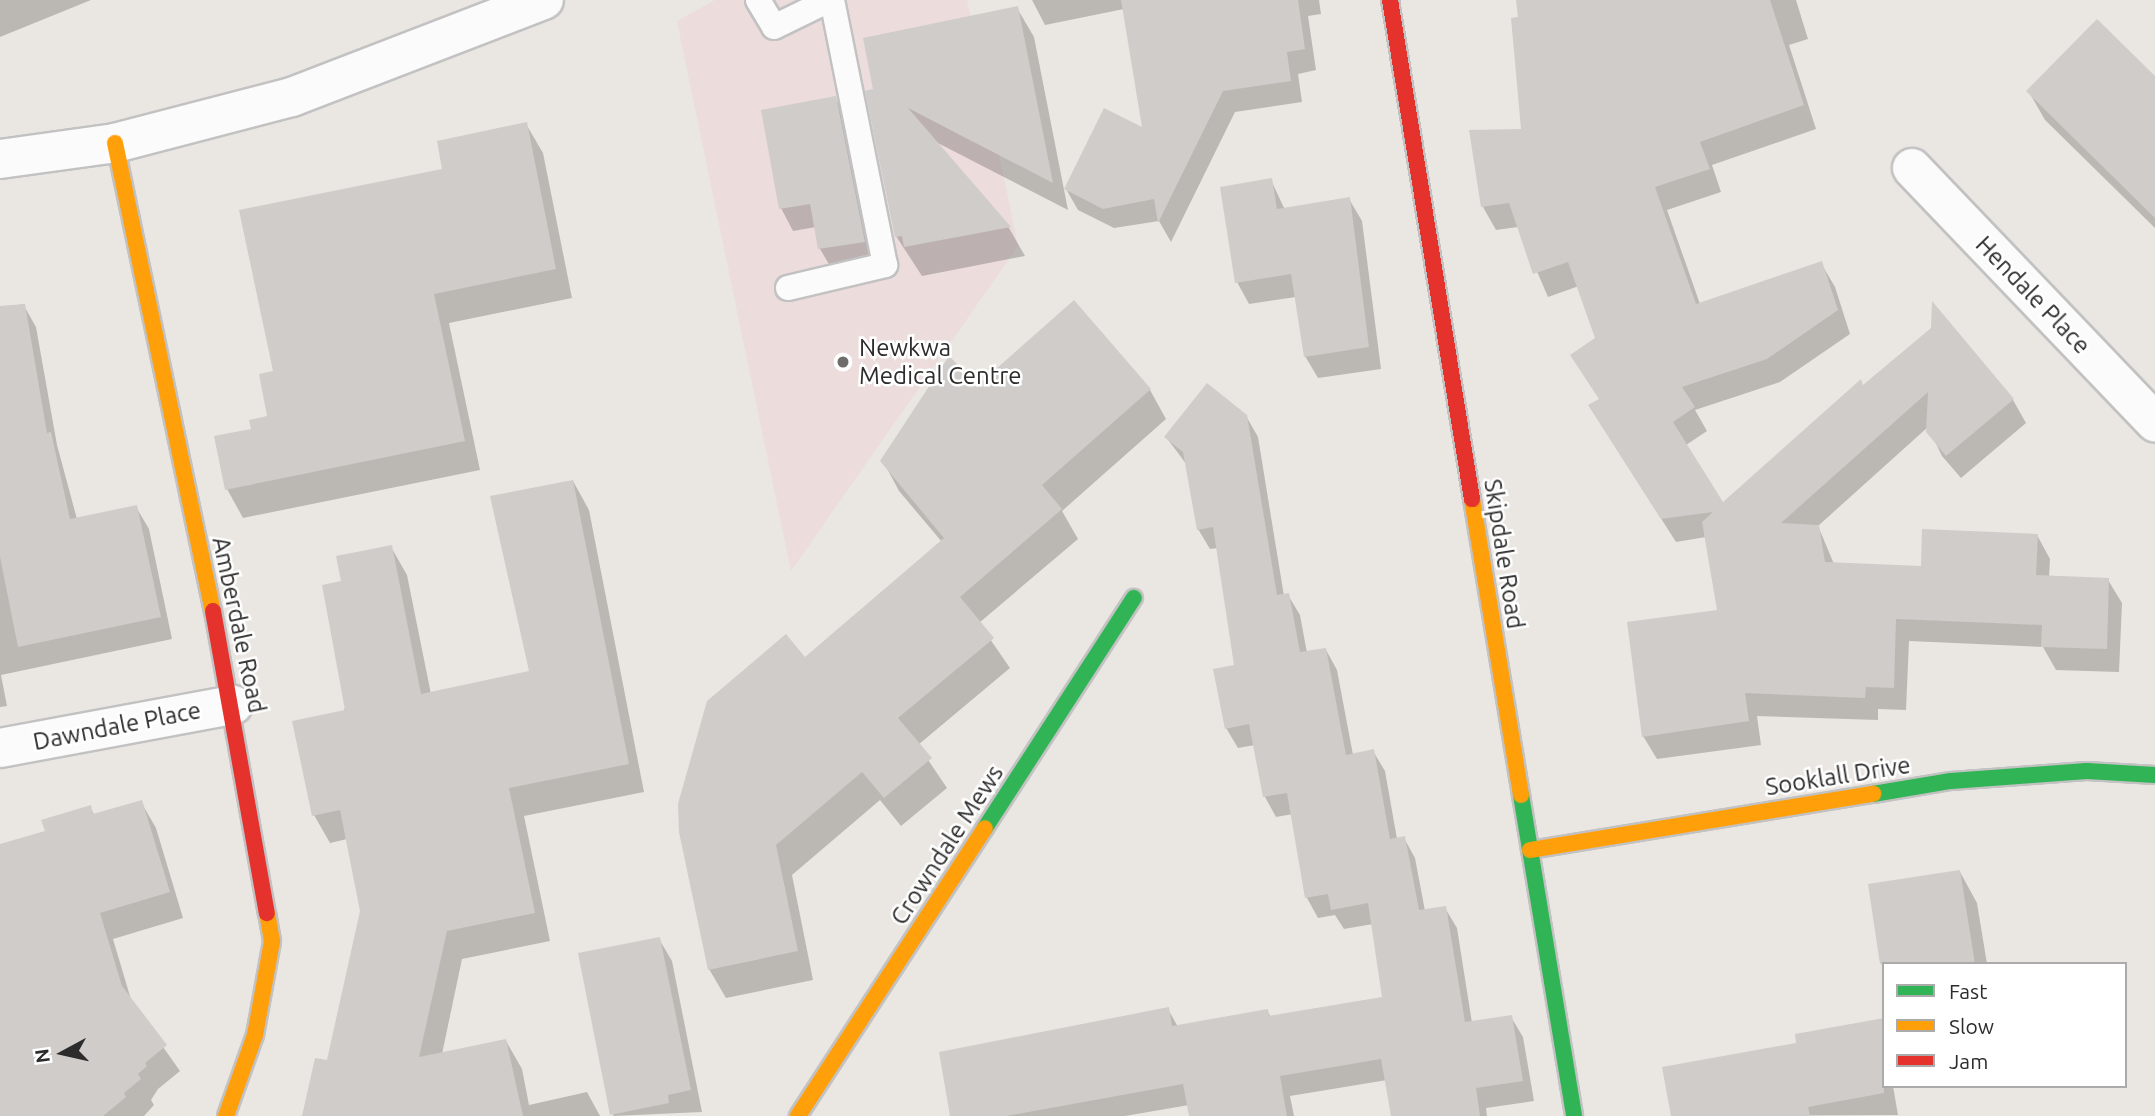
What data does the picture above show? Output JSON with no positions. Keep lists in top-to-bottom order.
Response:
{
  "streets": {
    "street": [
      "Hendale Place",
      "Skipdale Road",
      "Amberdale Road",
      "Dawndale Place",
      "Sooklall Drive",
      "Crowndale Mews"
    ]
  },
  "crossings": [
    ["Skipdale Road", "Sooklall Drive"],
    ["Amberdale Road", "Dawndale Place"]
  ],
  "places": ["Newkwa Medical Centre"],
  "legend": ["Fast", "Slow", "Jam"],
  "north": "left"
}
